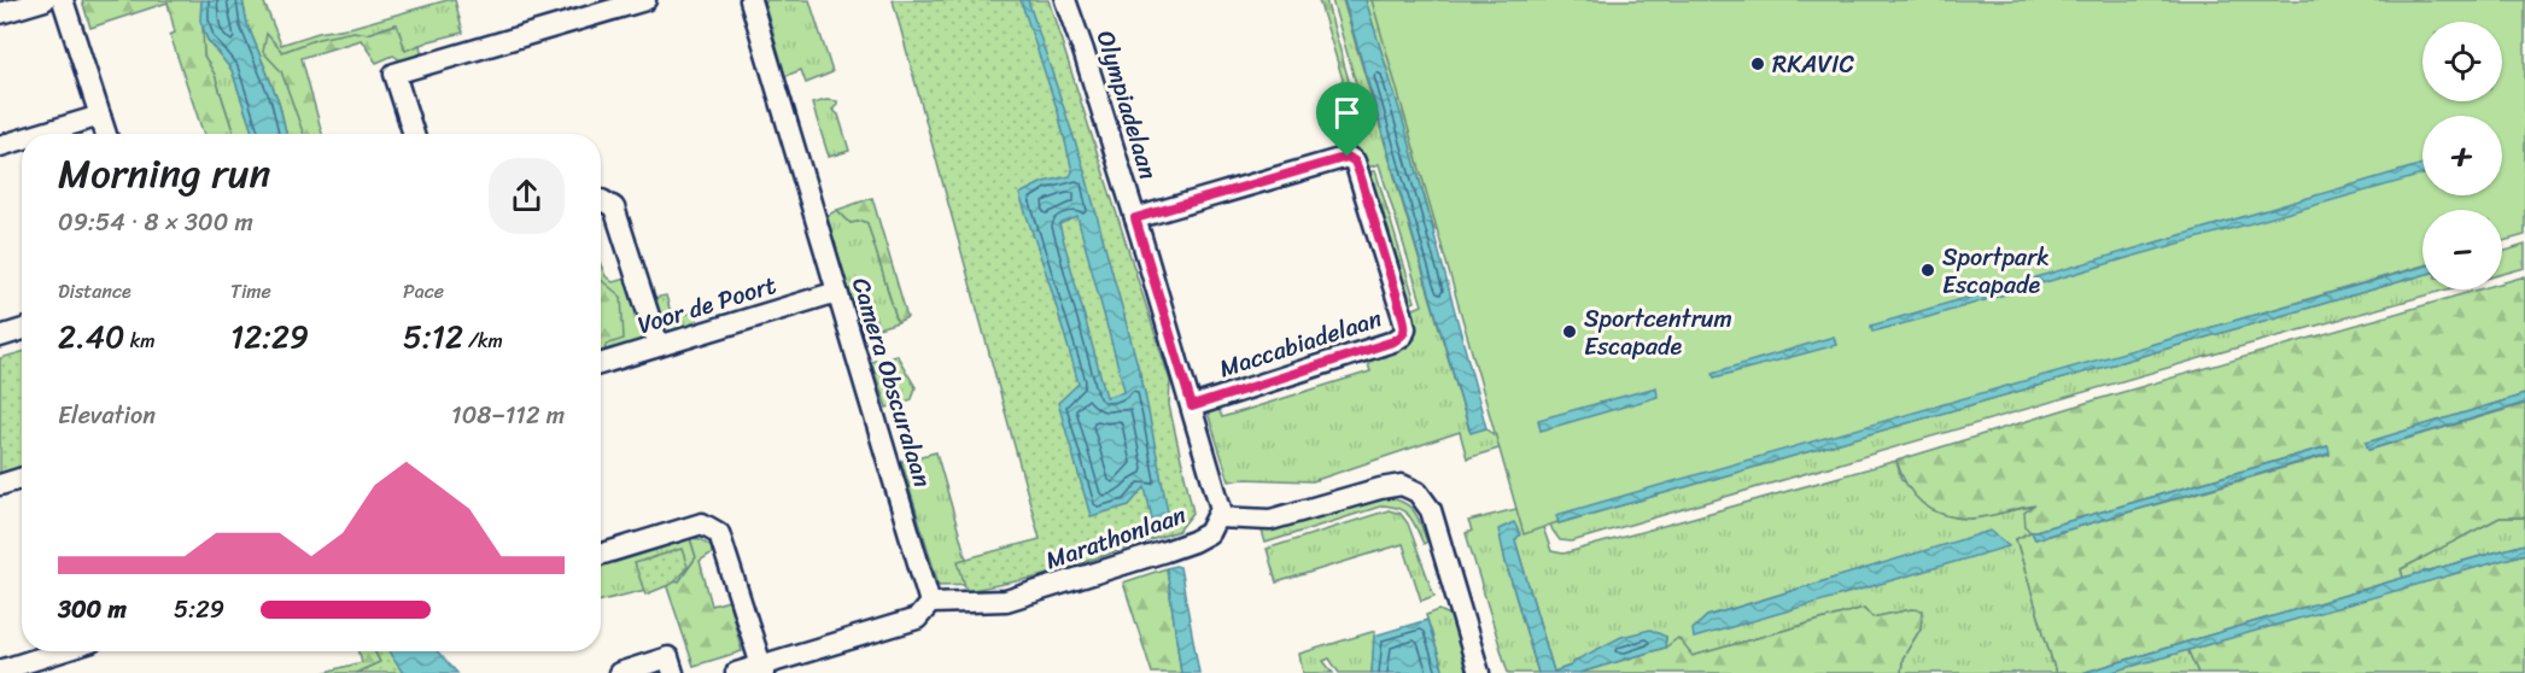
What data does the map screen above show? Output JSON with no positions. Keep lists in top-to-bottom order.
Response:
{
  "streets": {
    "street": [
      "Olympiadelaan",
      "Voor de Poort",
      "Maccabiadelaan",
      "Camera Obscuralaan",
      "Marathonlaan"
    ]
  },
  "crossings": [
    ["Olympiadelaan", "Maccabiadelaan"],
    ["Olympiadelaan", "Marathonlaan"],
    ["Voor de Poort", "Camera Obscuralaan"],
    ["Camera Obscuralaan", "Marathonlaan"]
  ],
  "places": ["RKAVIC", "Sportpark Escapade", "Sportcentrum Escapade"],
  "page": {
    "map_buttons": ["+", "−"],
    "heading": ["Morning run", "09:54 · 8 × 300 m"],
    "stats": [
      ["Distance", "2.40 km"],
      ["Time", "12:29"],
      ["Pace", "5:12 /km"]
    ],
    "chart": ["Elevation", "108–112 m"],
    "list": [
      {
        "name": "300 m",
        "note": "5:29"
      }
    ]
  }
}
